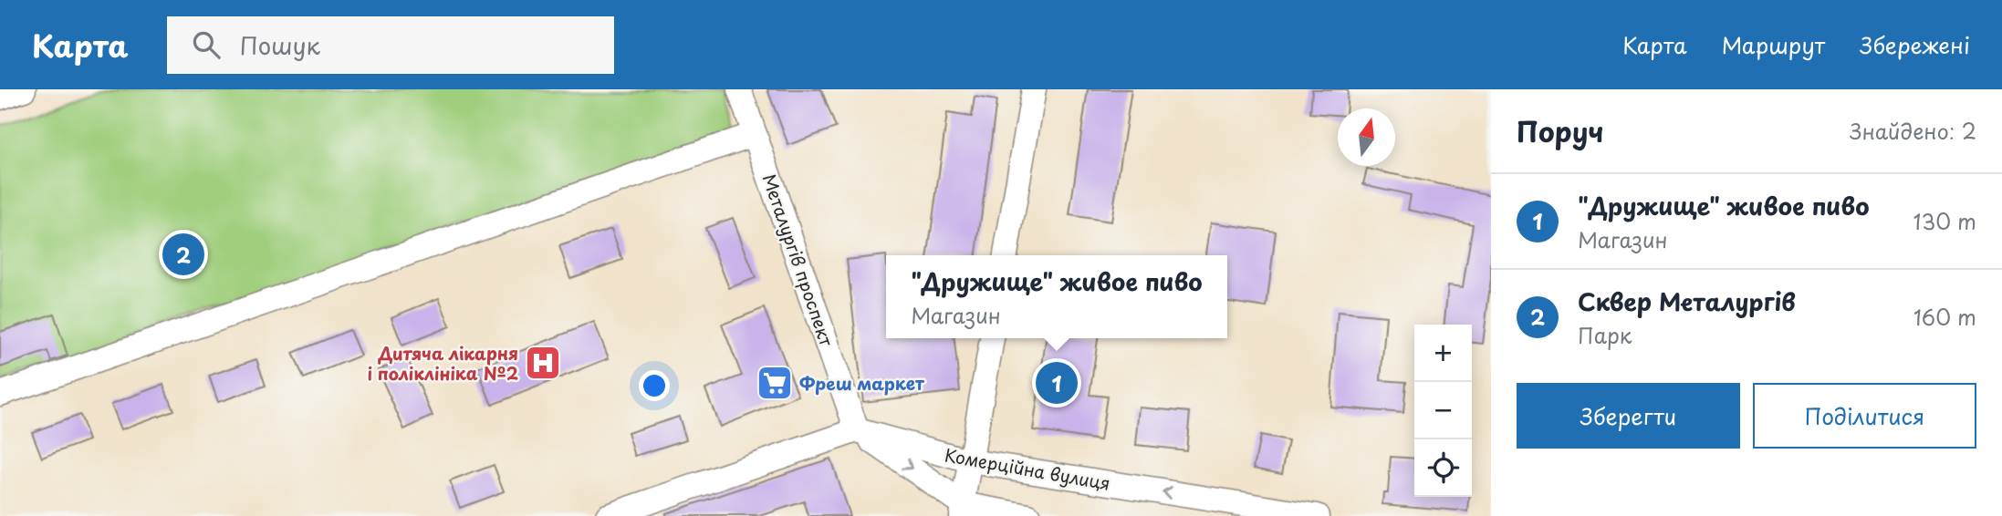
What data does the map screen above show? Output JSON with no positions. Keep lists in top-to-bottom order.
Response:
{
  "streets": {
    "street": ["Металургів проспект", "Комерційна вулиця"]
  },
  "crossings": [
    ["Металургів проспект", "Комерційна вулиця"]
  ],
  "places": {
    "hospital": ["Дитяча лікарня і поліклініка №2"],
    "supermarket": ["Фреш маркет"]
  },
  "north": "top",
  "page": {
    "header": "Карта",
    "search": "Пошук",
    "nav": ["Карта", "Маршрут", "Збережені"],
    "heading": ["Поруч", "Знайдено: 2"],
    "list": [
      {
        "mark": "1",
        "name": "\"Дружище\" живое пиво",
        "note": "Магазин",
        "value": "130 m"
      },
      {
        "mark": "2",
        "name": "Сквер Металургів",
        "note": "Парк",
        "value": "160 m"
      }
    ],
    "pins": ["2", "1"],
    "popup": ["\"Дружище\" живое пиво", "Магазин"],
    "map_buttons": ["+", "−"],
    "buttons": ["Зберегти", "Поділитися"]
  }
}
